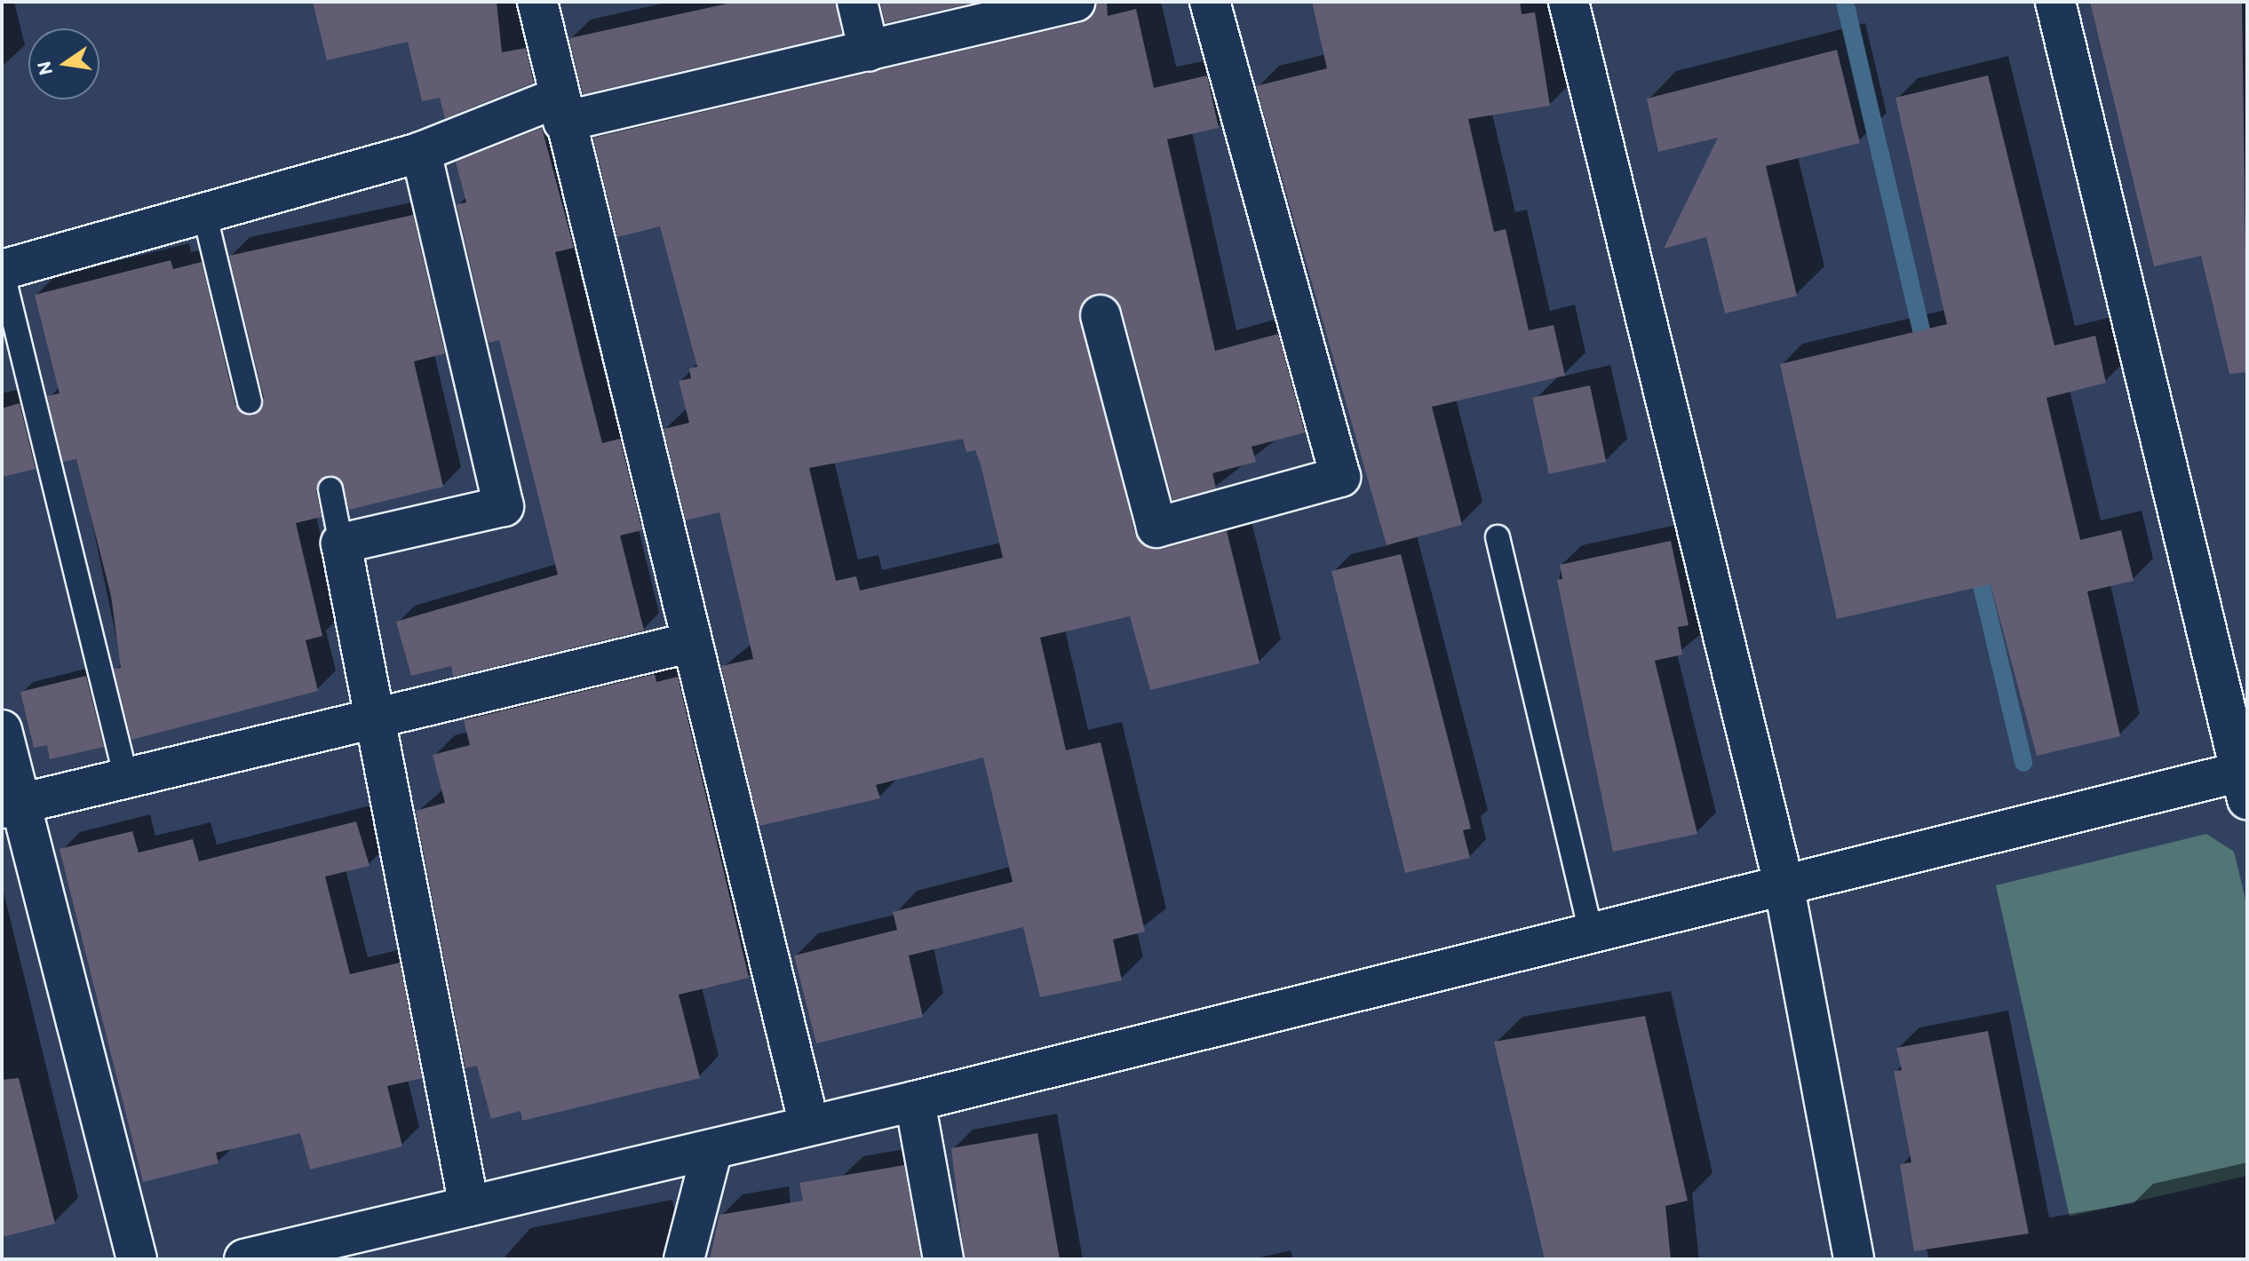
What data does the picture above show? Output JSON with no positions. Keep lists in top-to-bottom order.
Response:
{
  "north": "left"
}
